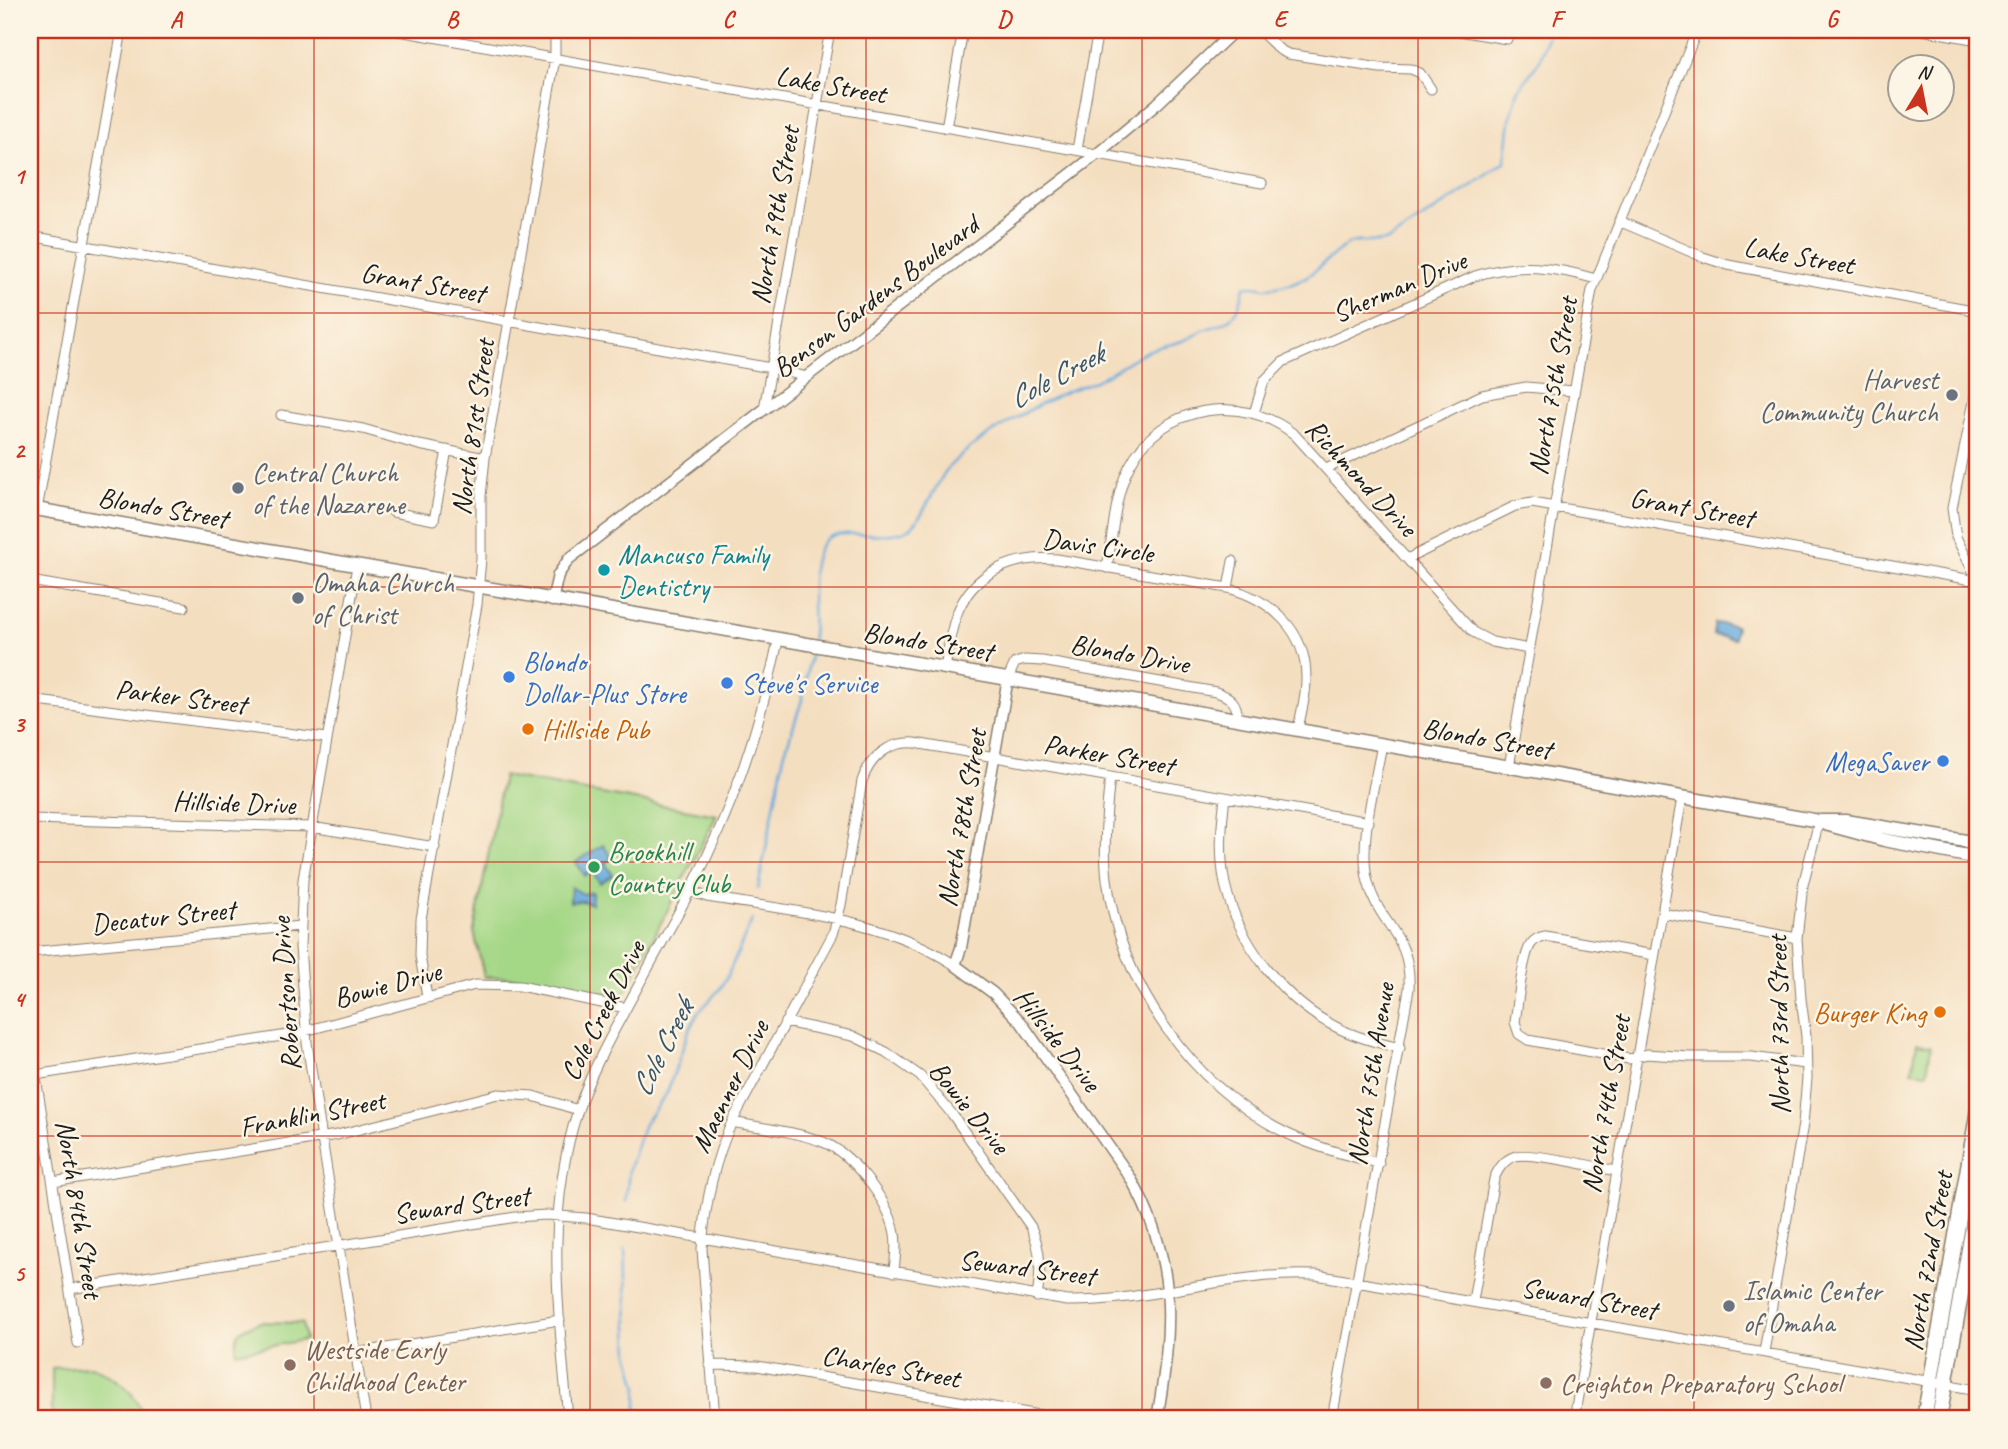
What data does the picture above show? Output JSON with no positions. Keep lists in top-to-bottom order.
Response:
{
  "streets": {
    "main road": ["Blondo Street", "North 72nd Street"],
    "street": [
      "Lake Street",
      "North 79th Street",
      "Grant Street",
      "Sherman Drive",
      "Benson Gardens Boulevard",
      "North 75th Street",
      "North 81st Street",
      "Richmond Drive",
      "Davis Circle",
      "Blondo Drive",
      "Parker Street",
      "Hillside Drive",
      "North 78th Street",
      "Decatur Street",
      "Bowie Drive",
      "Robertson Drive",
      "Cole Creek Drive",
      "North 73rd Street",
      "North 75th Avenue",
      "Maenner Drive",
      "North 74th Street",
      "Franklin Street",
      "Seward Street",
      "North 84th Street",
      "Charles Street"
    ]
  },
  "crossings": [
    ["Lake Street", "North 79th Street"],
    ["Lake Street", "Benson Gardens Boulevard"],
    ["Lake Street", "North 75th Street"],
    ["Lake Street", "North 81st Street"],
    ["North 79th Street", "Grant Street"],
    ["North 79th Street", "Benson Gardens Boulevard"],
    ["Grant Street", "Benson Gardens Boulevard"],
    ["Grant Street", "North 75th Street"],
    ["Grant Street", "North 81st Street"],
    ["Grant Street", "Richmond Drive"],
    ["Sherman Drive", "North 75th Street"],
    ["Sherman Drive", "Richmond Drive"],
    ["Benson Gardens Boulevard", "Blondo Street"],
    ["North 75th Street", "Richmond Drive"],
    ["North 75th Street", "Blondo Street"],
    ["North 81st Street", "Blondo Street"],
    ["North 81st Street", "Hillside Drive"],
    ["North 81st Street", "Bowie Drive"],
    ["Richmond Drive", "Davis Circle"],
    ["Blondo Street", "Davis Circle"],
    ["Blondo Street", "Blondo Drive"],
    ["Blondo Street", "North 78th Street"],
    ["Blondo Street", "Robertson Drive"],
    ["Blondo Street", "Cole Creek Drive"],
    ["Blondo Street", "North 73rd Street"],
    ["Blondo Street", "North 75th Avenue"],
    ["Blondo Street", "North 74th Street"],
    ["Blondo Drive", "North 78th Street"],
    ["Parker Street", "North 78th Street"],
    ["Parker Street", "Robertson Drive"],
    ["Parker Street", "North 75th Avenue"],
    ["Parker Street", "Maenner Drive"],
    ["Hillside Drive", "North 78th Street"],
    ["Hillside Drive", "Robertson Drive"],
    ["Hillside Drive", "Cole Creek Drive"],
    ["Hillside Drive", "Maenner Drive"],
    ["Hillside Drive", "Seward Street"],
    ["Decatur Street", "Robertson Drive"],
    ["Bowie Drive", "Robertson Drive"],
    ["Bowie Drive", "Cole Creek Drive"],
    ["Bowie Drive", "Maenner Drive"],
    ["Bowie Drive", "Seward Street"],
    ["Bowie Drive", "North 84th Street"],
    ["Robertson Drive", "Franklin Street"],
    ["Robertson Drive", "Seward Street"],
    ["Cole Creek Drive", "Franklin Street"],
    ["Cole Creek Drive", "Seward Street"],
    ["North 73rd Street", "Seward Street"],
    ["North 75th Avenue", "Seward Street"],
    ["Maenner Drive", "Seward Street"],
    ["Maenner Drive", "Charles Street"],
    ["North 74th Street", "Seward Street"],
    ["Franklin Street", "North 84th Street"],
    ["Seward Street", "North 84th Street"],
    ["Seward Street", "North 72nd Street"]
  ],
  "water": ["Cole Creek"],
  "places": [
    "Harvest Community Church",
    "Central Church of the Nazarene",
    "Mancuso Family Dentistry",
    "Omaha Church of Christ",
    "Blondo Dollar-Plus Store",
    "Steve's Service",
    "Hillside Pub",
    "MegaSaver",
    "Brookhill Country Club",
    "Burger King",
    "Islamic Center of Omaha",
    "Westside Early Childhood Center",
    "Creighton Preparatory School"
  ],
  "north": "top",
  "grid": {
    "columns": [
      "A",
      "B",
      "C",
      "D",
      "E",
      "F",
      "G"
    ],
    "rows": [
      "1",
      "2",
      "3",
      "4",
      "5"
    ]
  }
}
